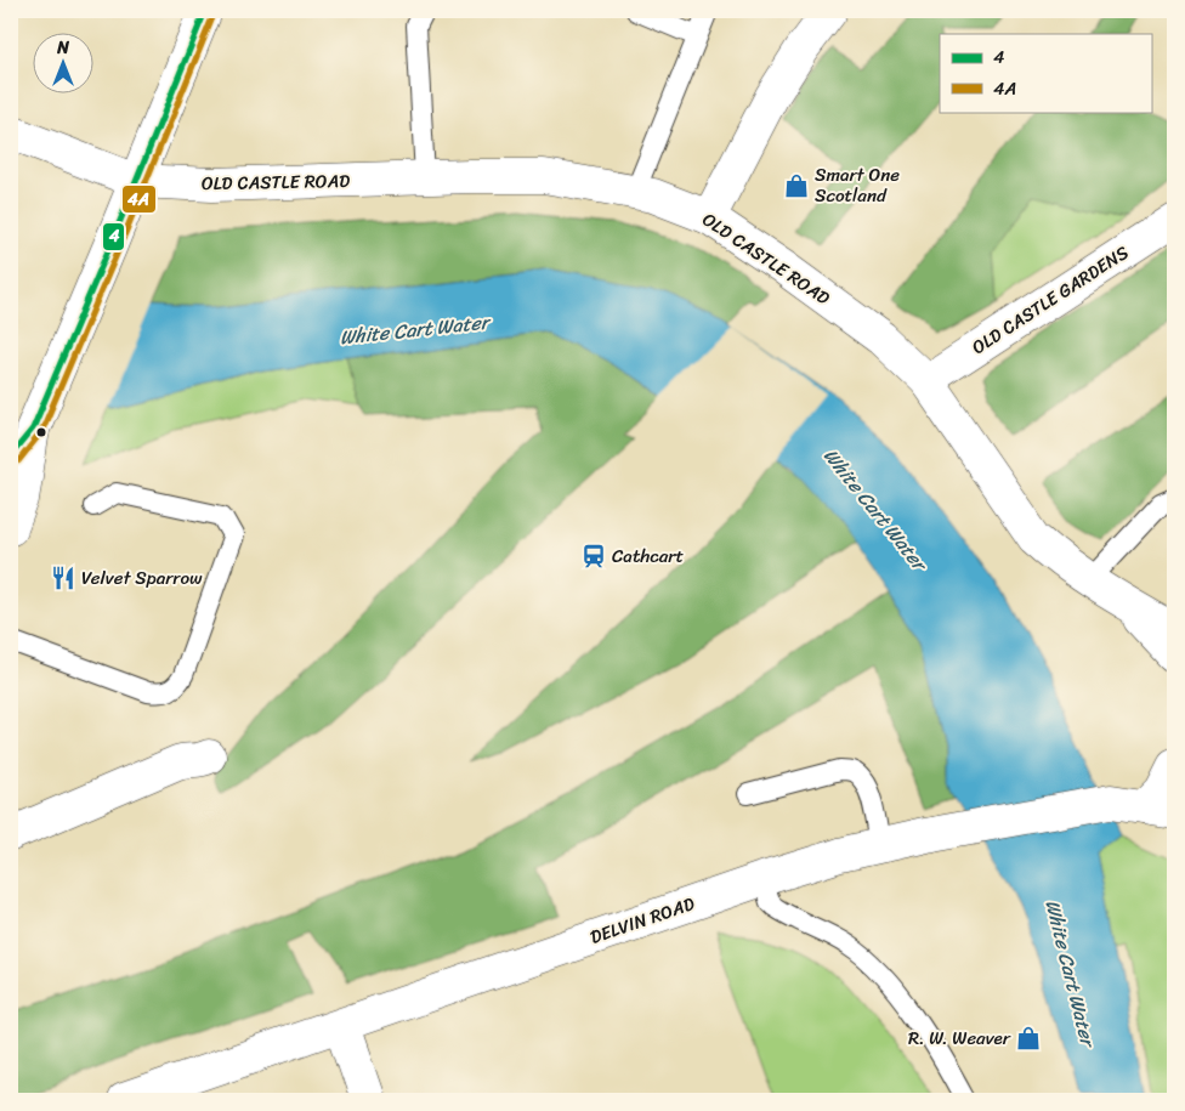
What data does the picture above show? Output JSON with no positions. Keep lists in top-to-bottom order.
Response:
{
  "streets": {
    "main road": ["OLD CASTLE ROAD", "OLD CASTLE GARDENS", "DELVIN ROAD"]
  },
  "crossings": [
    ["OLD CASTLE ROAD", "OLD CASTLE GARDENS"]
  ],
  "water": ["White Cart Water"],
  "places": {
    "shop": ["Smart One Scotland", "R. W. Weaver"],
    "station": ["Cathcart"],
    "restaurant": ["Velvet Sparrow"]
  },
  "lines": ["transit line 4", "transit line 4A"],
  "legend": ["4", "4A"],
  "north": "top"
}
